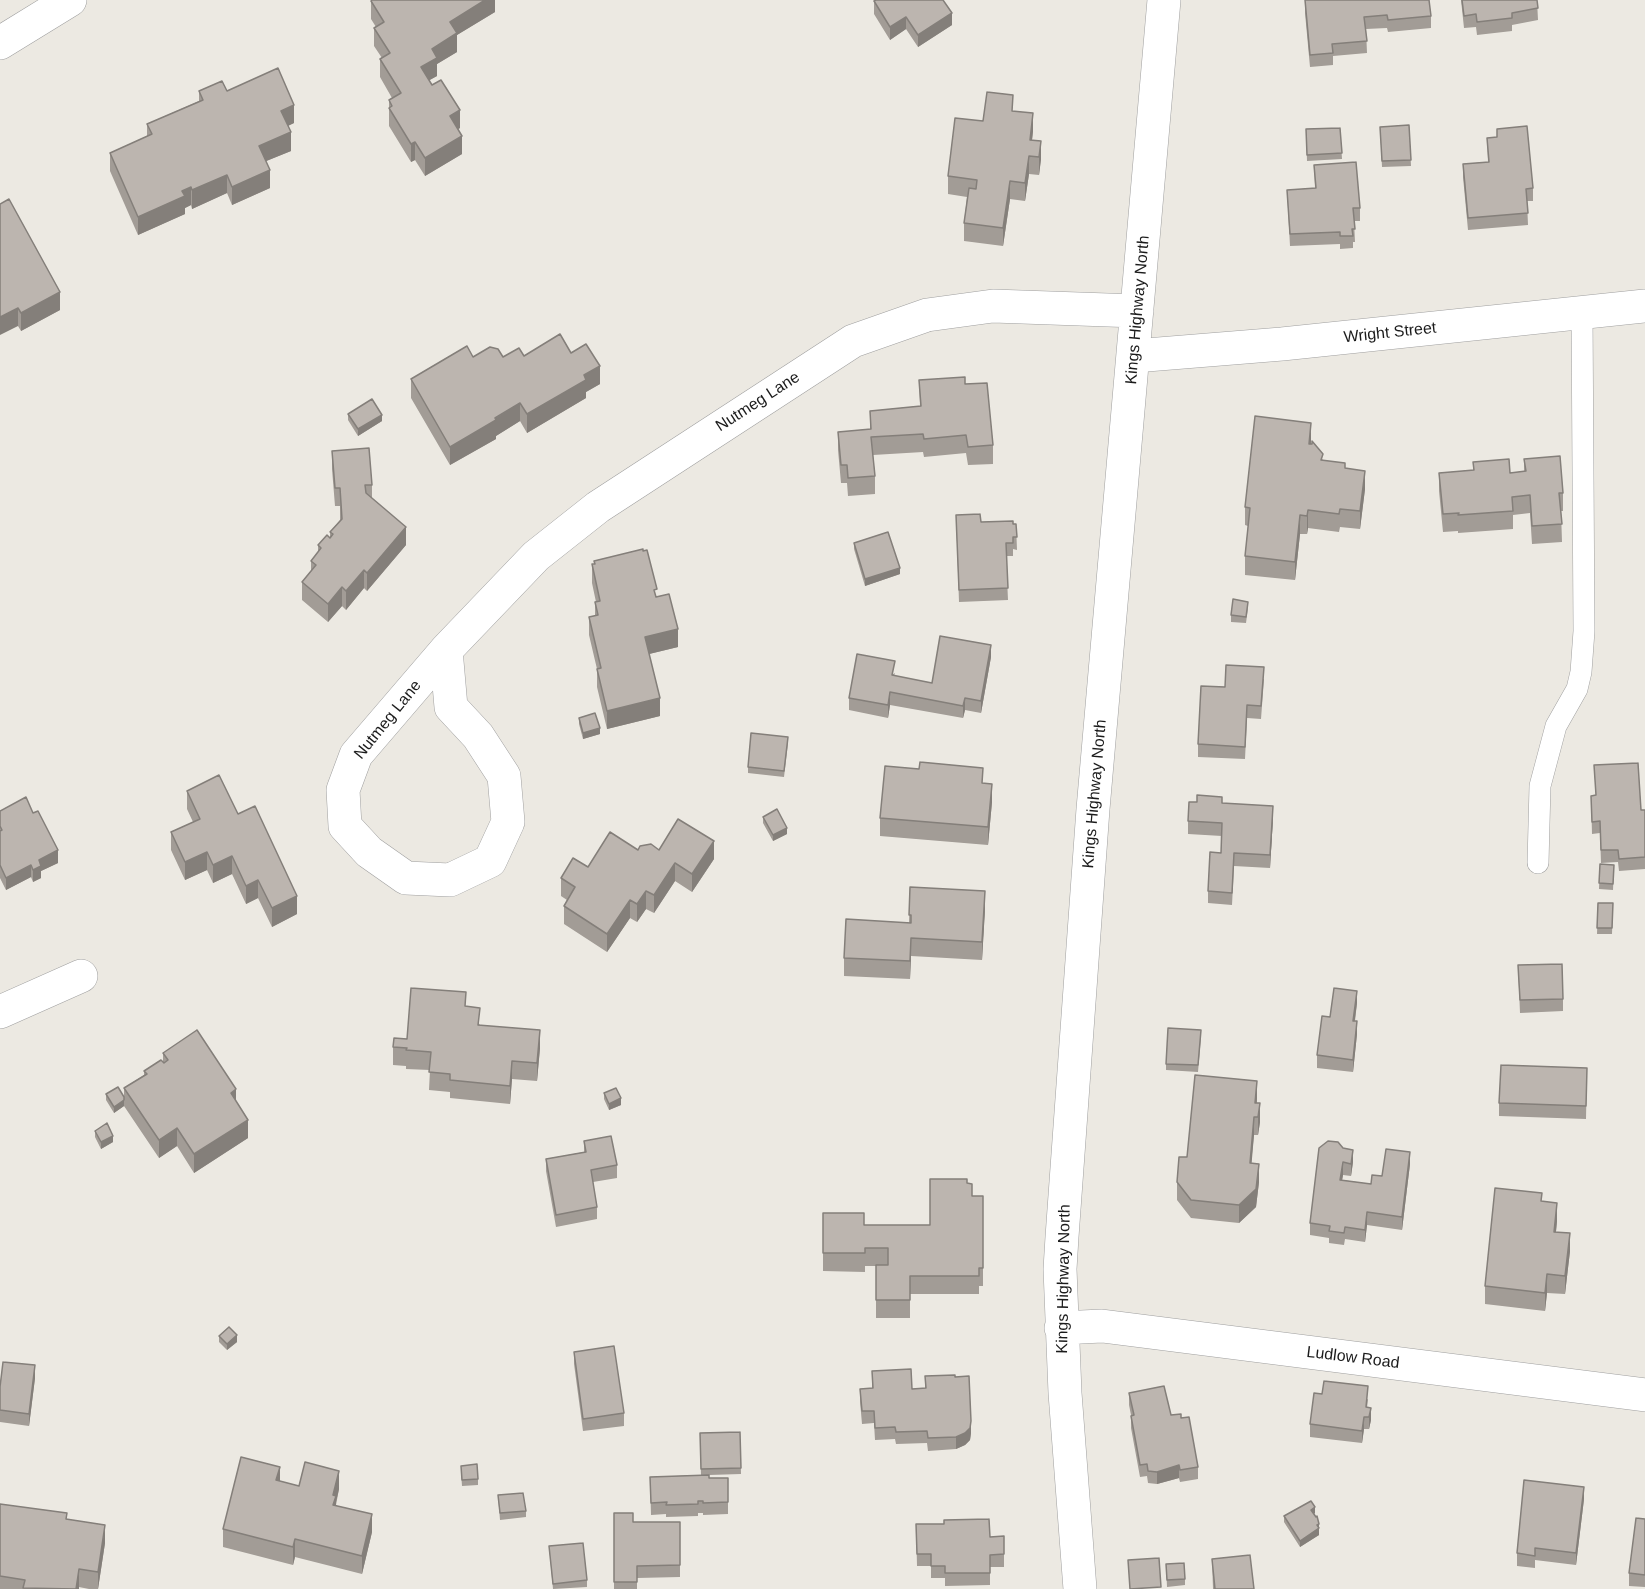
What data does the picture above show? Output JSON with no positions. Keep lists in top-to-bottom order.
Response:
{
  "streets": {
    "street": [
      "Kings Highway North",
      "Wright Street",
      "Nutmeg Lane",
      "Ludlow Road"
    ]
  },
  "crossings": [
    ["Kings Highway North", "Wright Street"],
    ["Kings Highway North", "Nutmeg Lane"],
    ["Kings Highway North", "Ludlow Road"]
  ]
}
